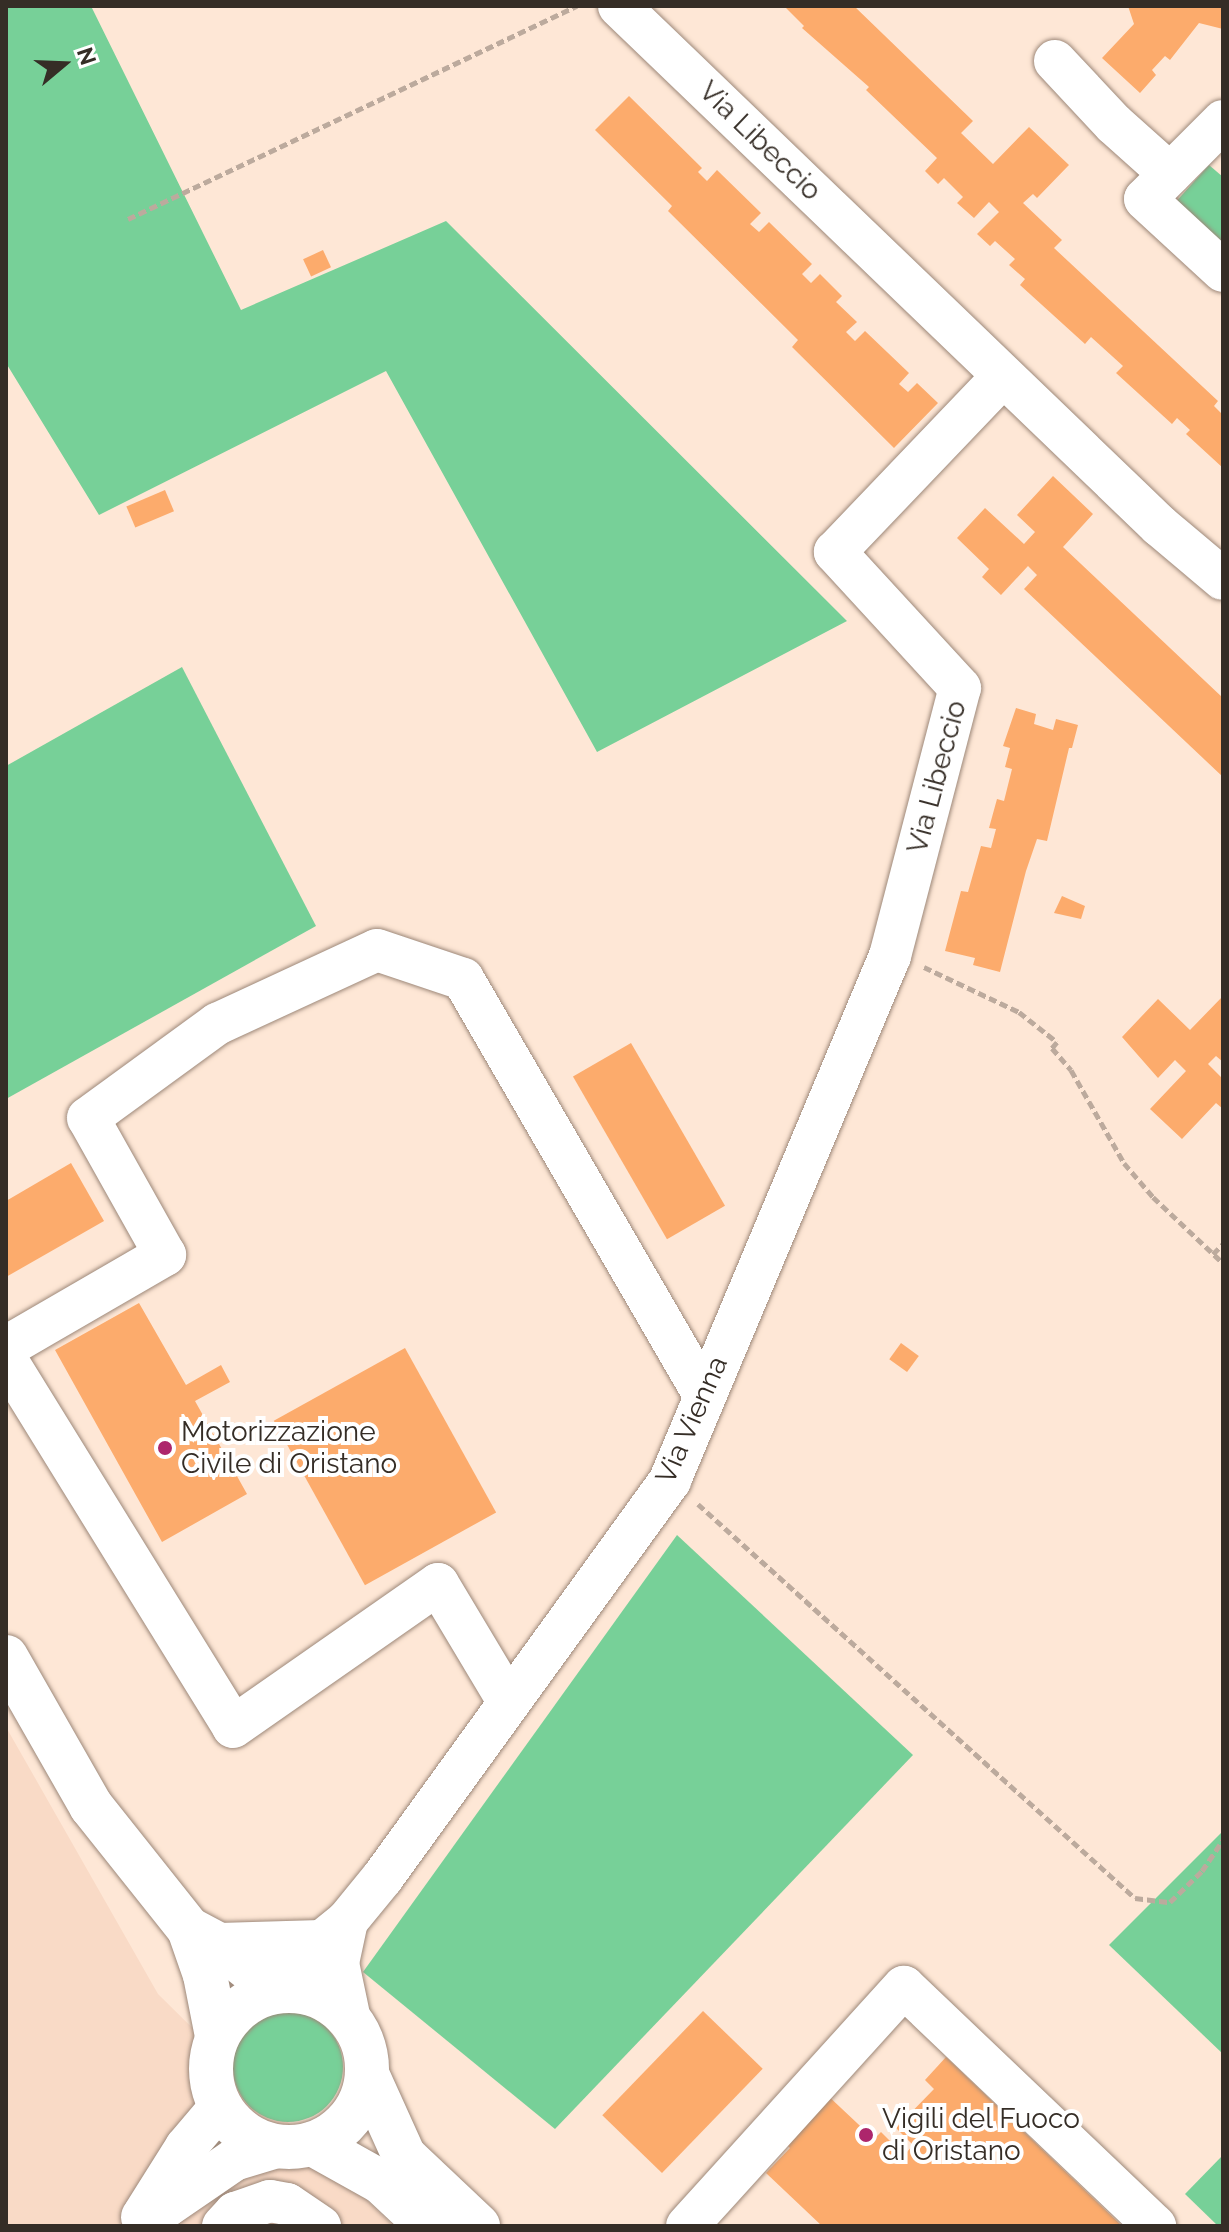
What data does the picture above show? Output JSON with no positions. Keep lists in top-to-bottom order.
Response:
{
  "streets": {
    "street": ["Via Libeccio", "Via Vienna"]
  },
  "crossings": [
    ["Via Libeccio", "Via Vienna"]
  ],
  "places": ["Motorizzazione Civile di Oristano", "Vigili del Fuoco di Oristano"],
  "north": "right"
}
